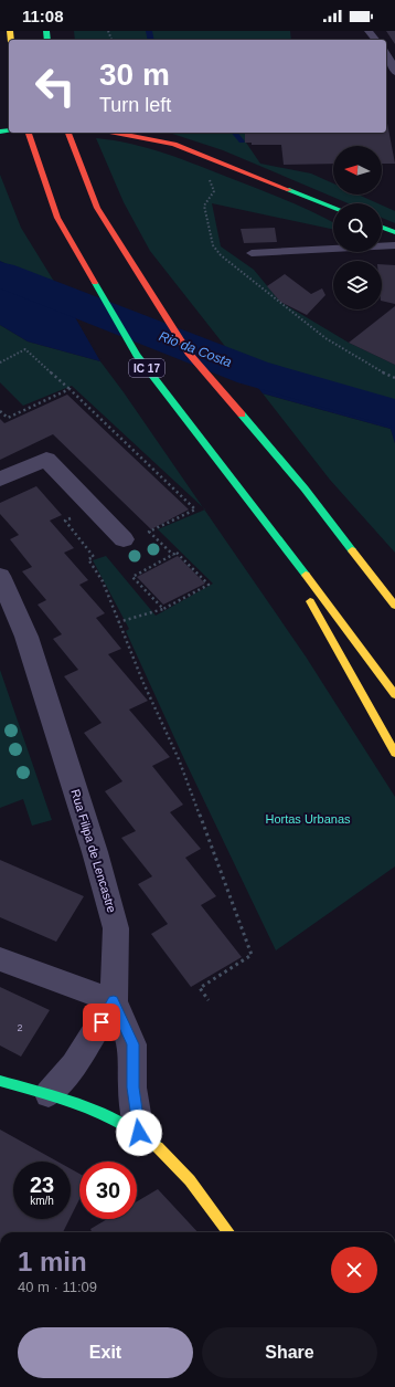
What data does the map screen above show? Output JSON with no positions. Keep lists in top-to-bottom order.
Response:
{
  "streets": {
    "main road": ["IC 17"],
    "street": ["Rua Filipa de Lencastre"]
  },
  "water": ["Rio da Costa"],
  "parks": ["Hortas Urbanas"],
  "house_numbers": ["2"],
  "north": "left",
  "page": {
    "status": "11:08",
    "turn": ["30 m", "Turn left"],
    "speed": "23 km/h",
    "limit": "30",
    "heading": ["1 min", "40 m · 11:09"],
    "buttons": ["Exit", "Share"]
  }
}
